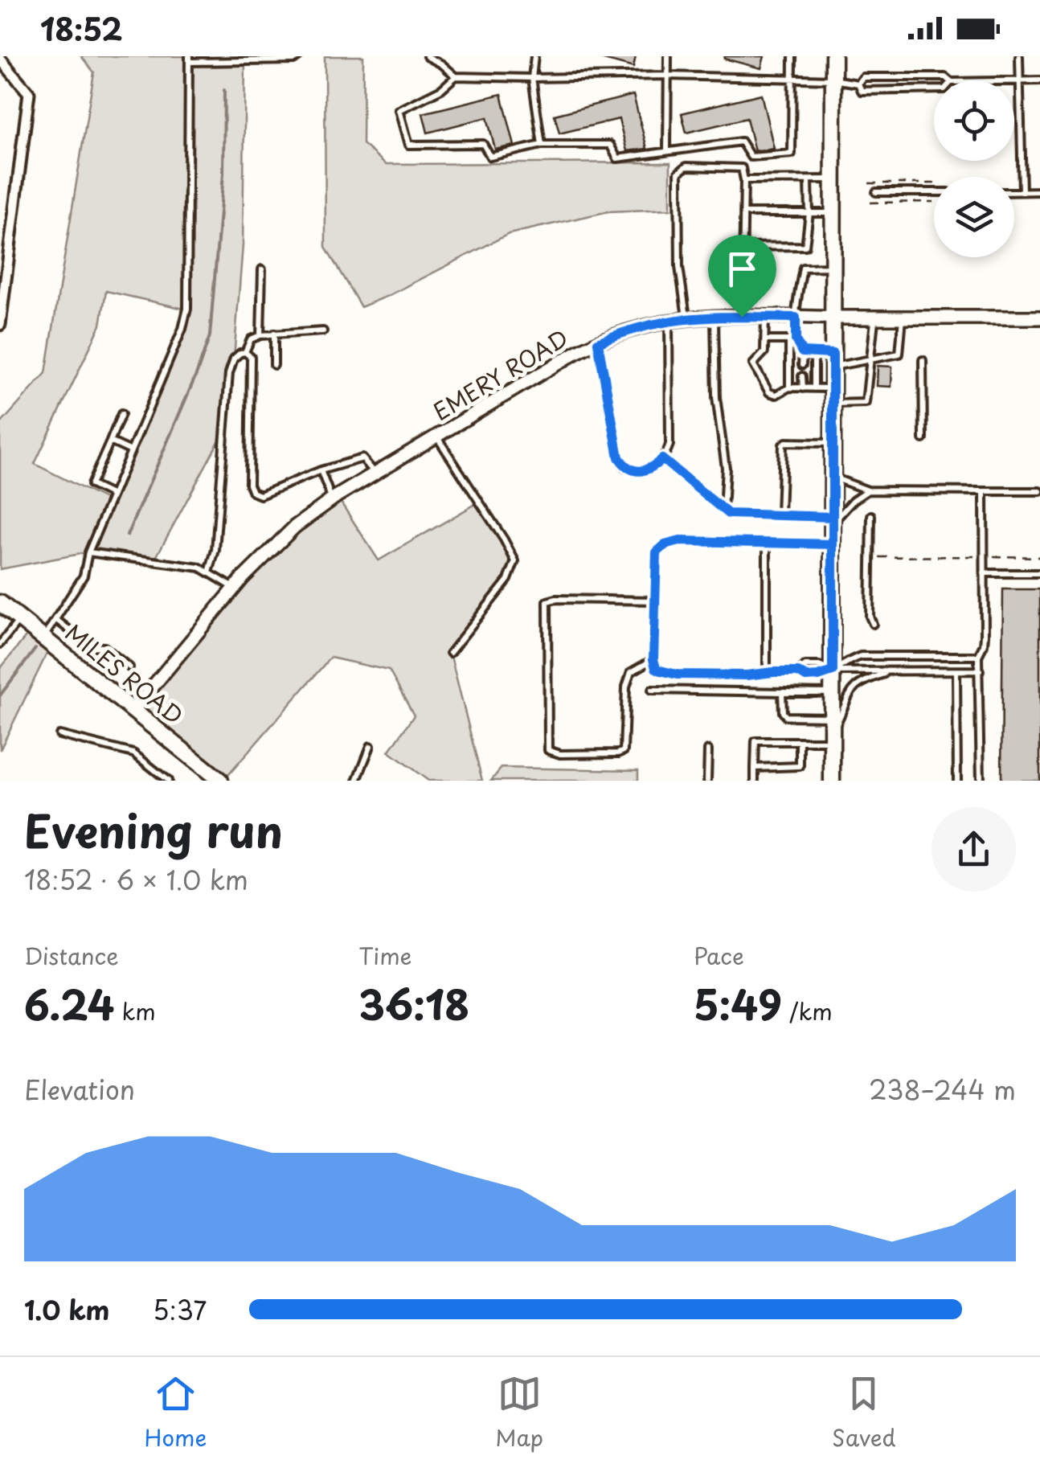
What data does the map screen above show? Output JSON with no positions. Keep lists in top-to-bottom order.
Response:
{
  "streets": {
    "main road": ["EMERY ROAD", "MILES ROAD"]
  },
  "crossings": [
    ["EMERY ROAD", "MILES ROAD"]
  ],
  "page": {
    "status": "18:52",
    "heading": ["Evening run", "18:52 · 6 × 1.0 km"],
    "stats": [
      ["Distance", "6.24 km"],
      ["Time", "36:18"],
      ["Pace", "5:49 /km"]
    ],
    "chart": ["Elevation", "238–244 m"],
    "list": [
      {
        "name": "1.0 km",
        "note": "5:37"
      }
    ],
    "tabs": ["Home", "Map", "Saved"]
  }
}
